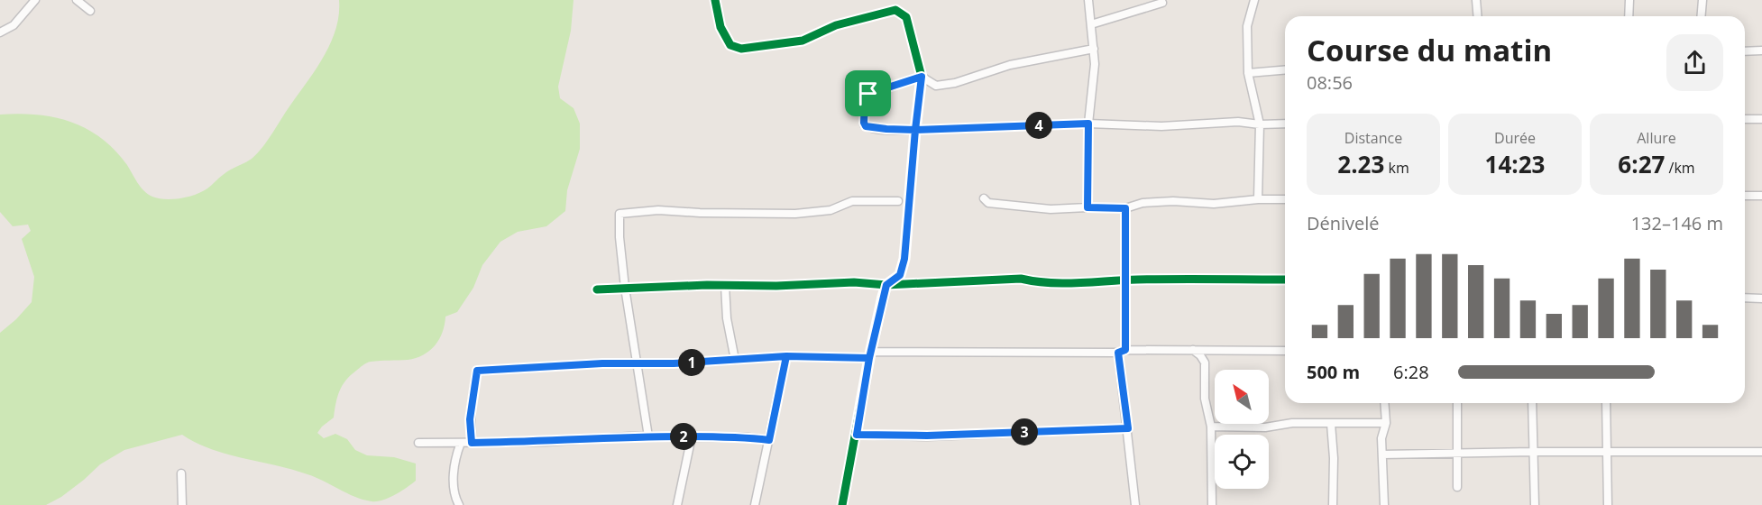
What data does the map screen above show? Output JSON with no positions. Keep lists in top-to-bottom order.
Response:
{
  "north": "top left",
  "page": {
    "heading": ["Course du matin", "08:56"],
    "stats": [
      ["Distance", "2.23 km"],
      ["Durée", "14:23"],
      ["Allure", "6:27 /km"]
    ],
    "pins": [
      "4",
      "1",
      "3",
      "2"
    ],
    "chart": ["Dénivelé", "132–146 m"],
    "list": [
      {
        "name": "500 m",
        "note": "6:28"
      }
    ]
  }
}
